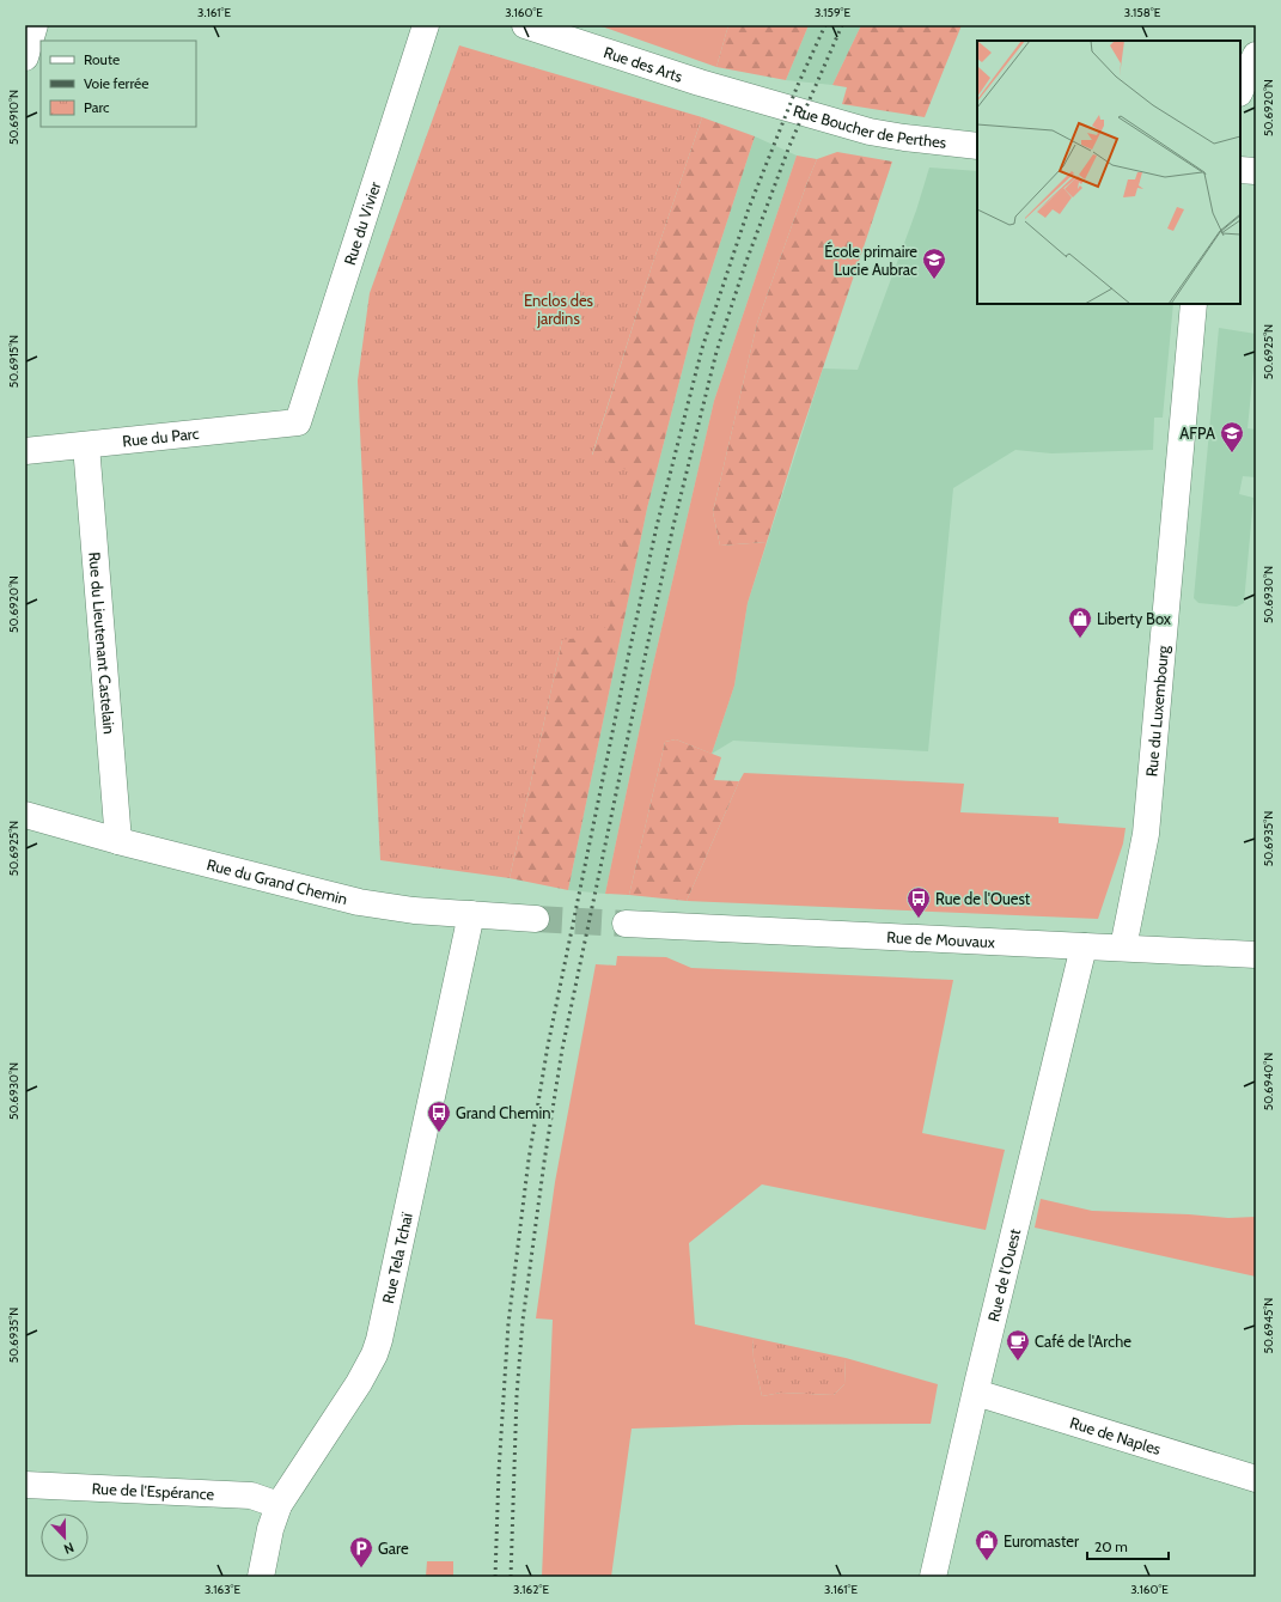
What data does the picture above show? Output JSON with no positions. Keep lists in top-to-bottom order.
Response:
{
  "streets": {
    "street": [
      "Rue des Arts",
      "Rue Boucher de Perthes",
      "Rue du Vivier",
      "Rue du Parc",
      "Rue du Lieutenant Castelain",
      "Rue du Luxembourg",
      "Rue du Grand Chemin",
      "Rue de Mouvaux",
      "Rue Tela Tchaï",
      "Rue de l'Ouest",
      "Rue de Naples",
      "Rue de l'Espérance"
    ]
  },
  "crossings": [
    ["Rue des Arts", "Rue Boucher de Perthes"],
    ["Rue du Vivier", "Rue du Parc"],
    ["Rue du Parc", "Rue du Lieutenant Castelain"],
    ["Rue du Lieutenant Castelain", "Rue du Grand Chemin"],
    ["Rue du Luxembourg", "Rue de Mouvaux"],
    ["Rue du Grand Chemin", "Rue Tela Tchaï"],
    ["Rue de Mouvaux", "Rue de l'Ouest"],
    ["Rue Tela Tchaï", "Rue de l'Espérance"],
    ["Rue de l'Ouest", "Rue de Naples"]
  ],
  "parks": ["Enclos des jardins"],
  "places": {
    "school or university": ["École primaire Lucie Aubrac", "AFPA"],
    "shop": ["Liberty Box", "Euromaster"],
    "bus stop": ["Rue de l'Ouest", "Grand Chemin"],
    "cafe": ["Café de l'Arche"],
    "parking": ["Gare"]
  },
  "legend": ["Route", "Voie ferrée", "Parc"],
  "scale_bar": "20 m",
  "north": "bottom",
  "coordinates": [
    "3.161°E",
    "3.160°E",
    "3.159°E",
    "3.158°E",
    "50.6920°N",
    "50.6910°N",
    "50.6925°N",
    "50.6915°N",
    "50.6930°N",
    "50.6935°N",
    "50.6940°N",
    "50.6945°N",
    "3.163°E",
    "3.162°E"
  ]
}
